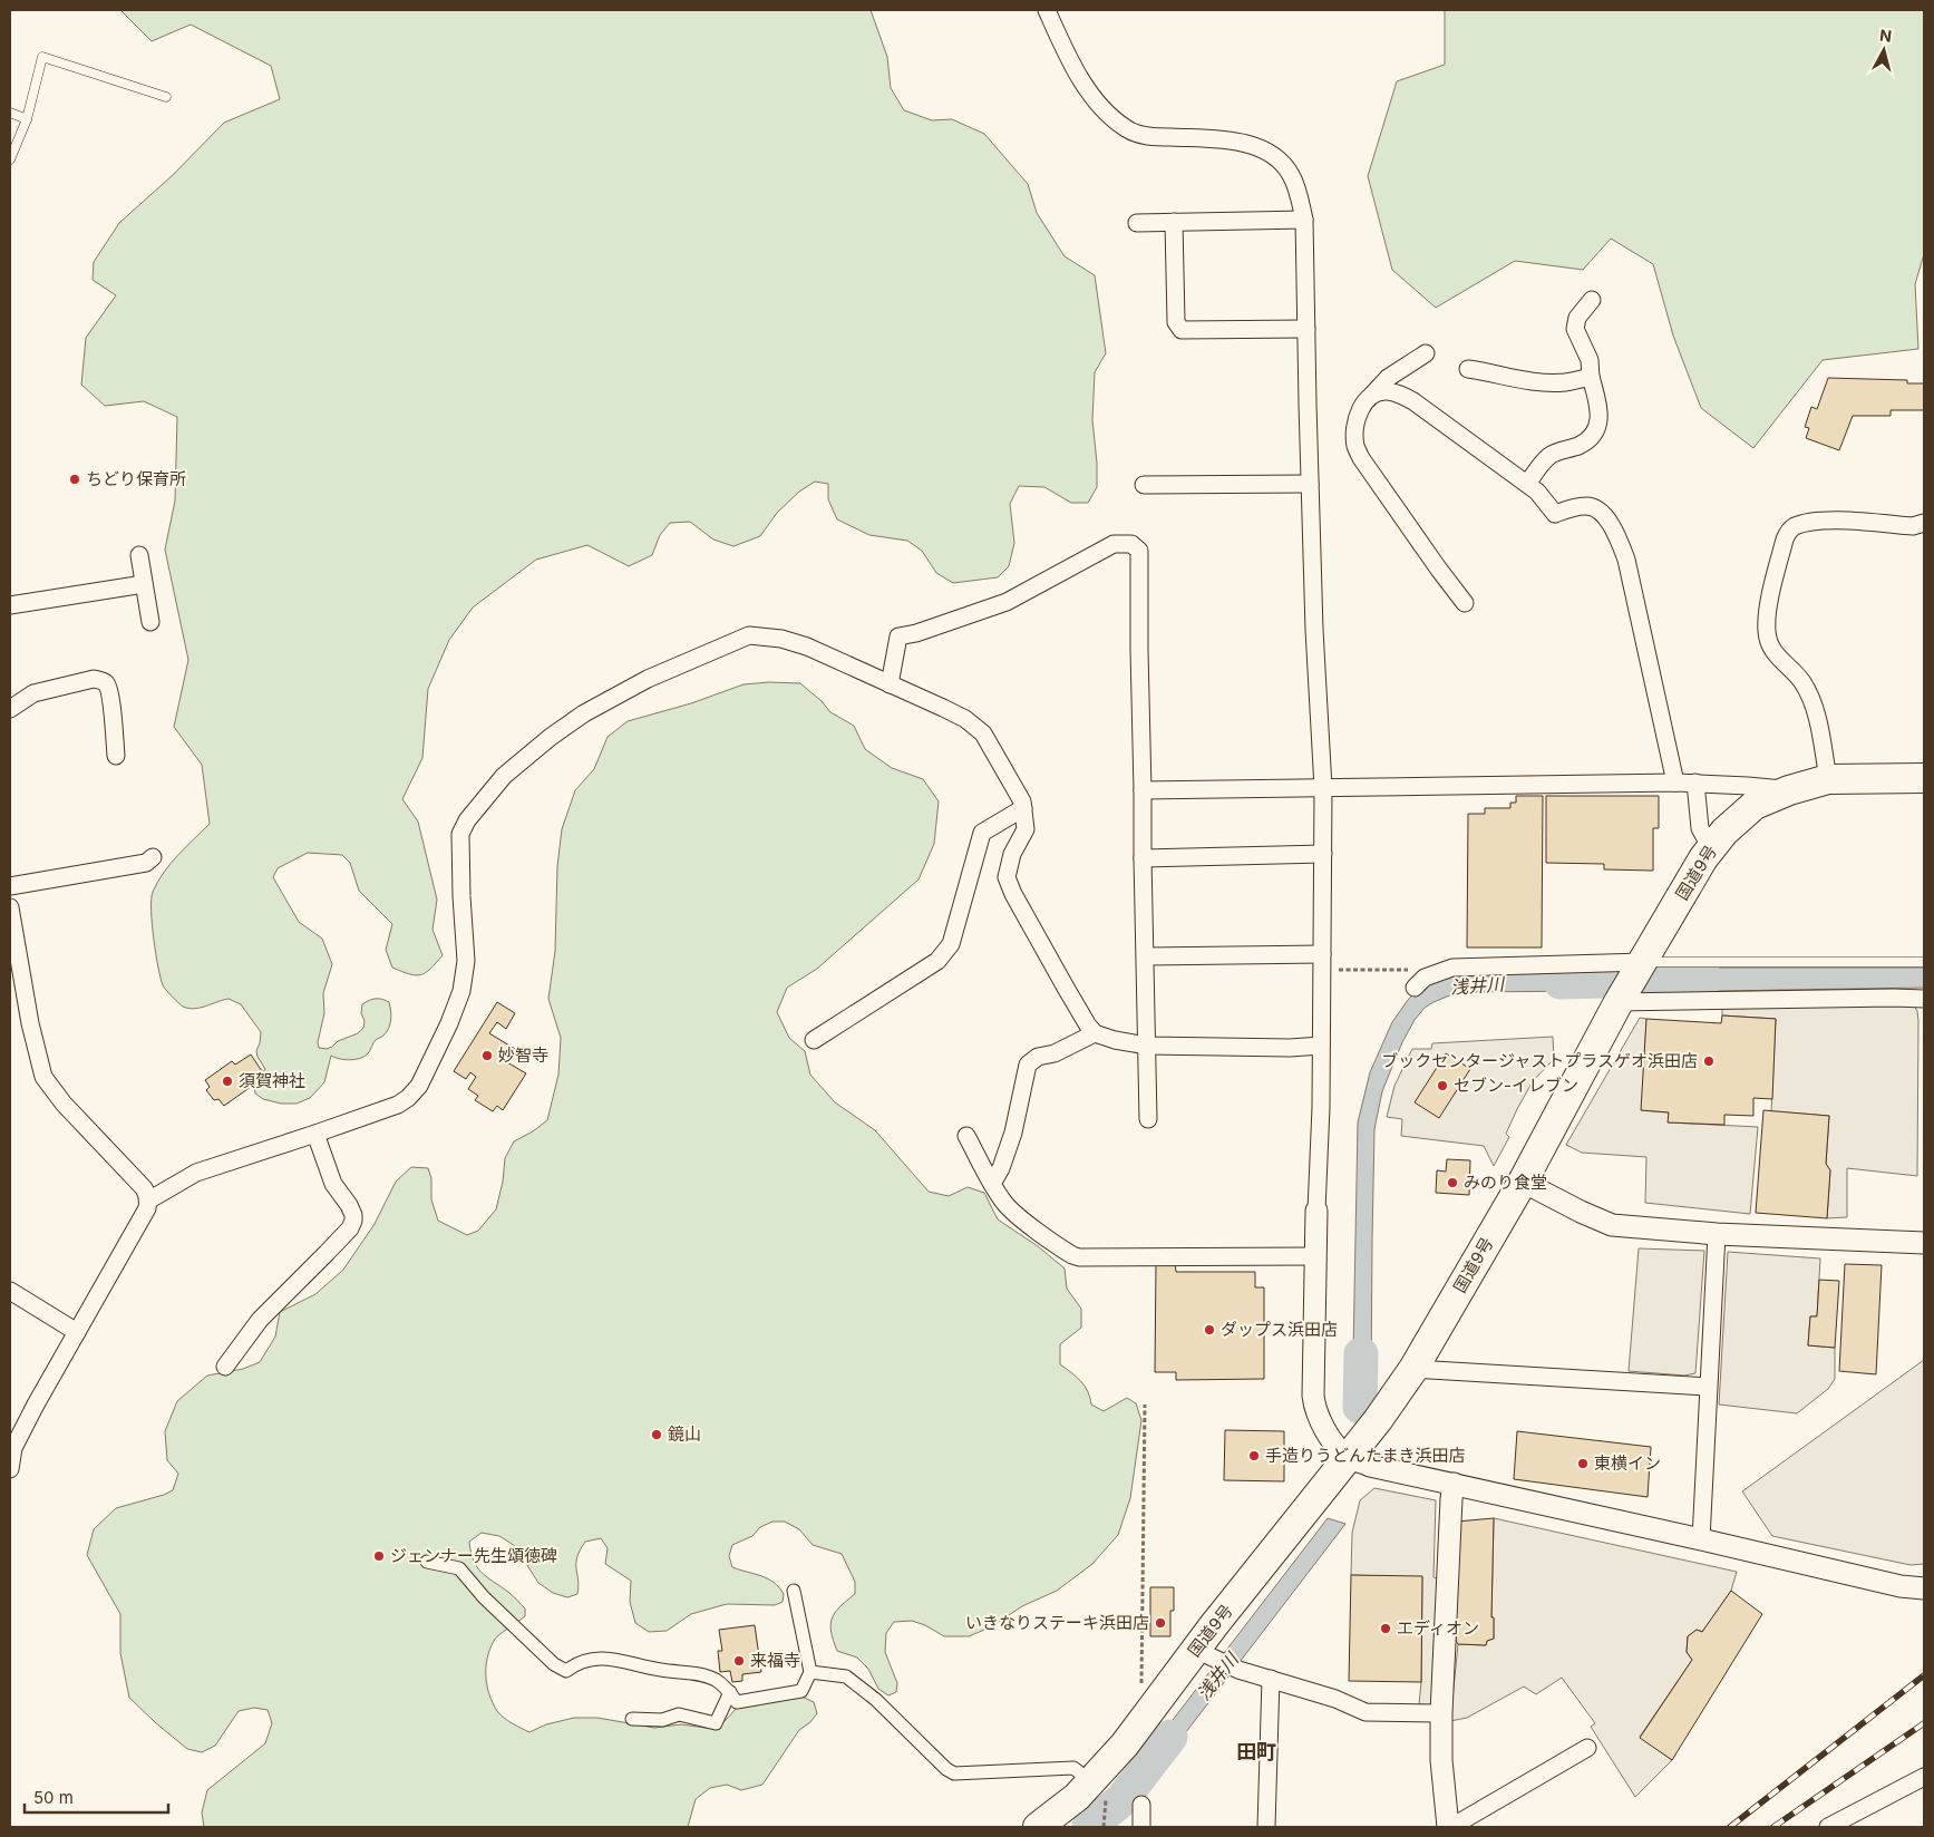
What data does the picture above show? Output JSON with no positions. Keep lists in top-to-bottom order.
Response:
{
  "streets": {
    "highway": ["国道9号"]
  },
  "districts": ["田町"],
  "water": ["浅井川"],
  "places": [
    "ちどり保育所",
    "妙智寺",
    "ブックセンタージャストプラスゲオ浜田店",
    "須賀神社",
    "セブン-イレブン",
    "みのり食堂",
    "ダップス浜田店",
    "鏡山",
    "手造りうどんたまき浜田店",
    "東横イン",
    "ジェンナー先生頌徳碑",
    "いきなりステーキ浜田店",
    "エディオン",
    "来福寺"
  ],
  "scale_bar": "50 m",
  "north": "top"
}
